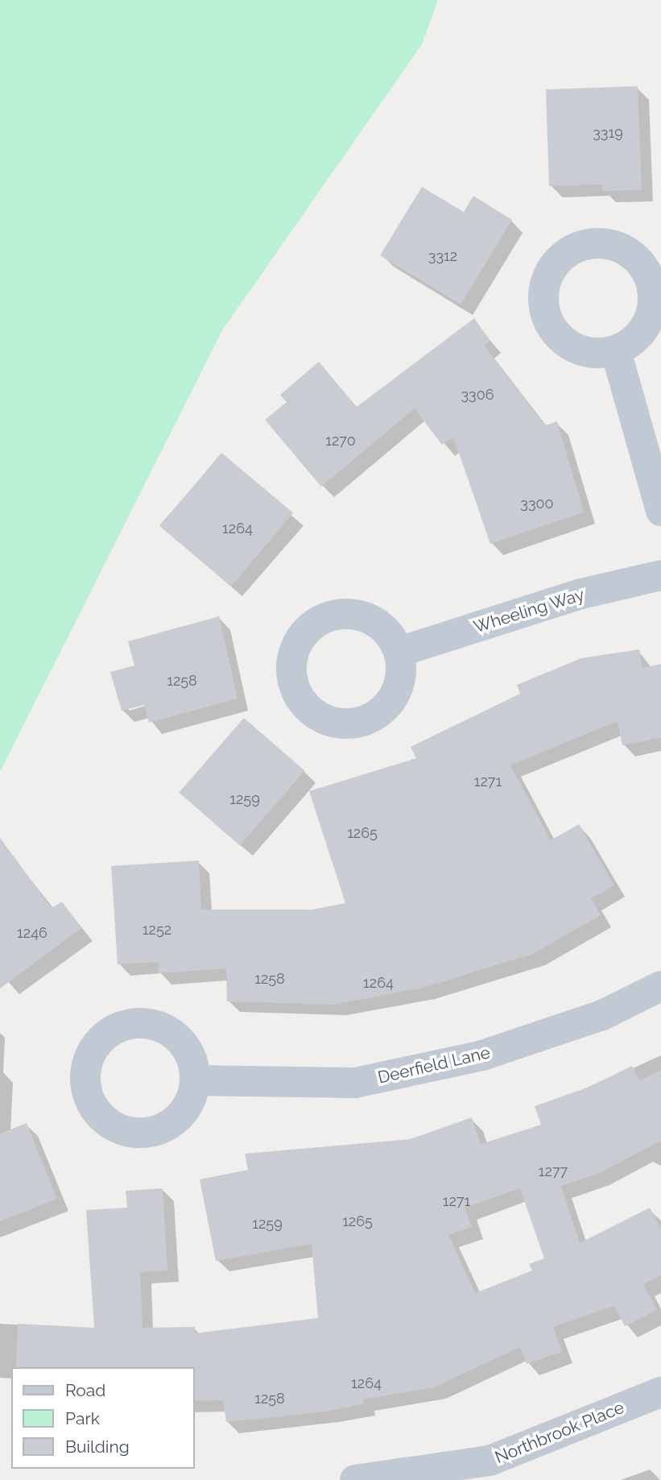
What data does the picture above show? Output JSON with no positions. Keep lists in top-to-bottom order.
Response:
{
  "streets": {
    "street": ["Wheeling Way", "Deerfield Lane", "Northbrook Place"]
  },
  "house_numbers": [
    "3319",
    "3312",
    "3306",
    "1270",
    "3300",
    "1264",
    "1258",
    "1271",
    "1259",
    "1265",
    "1252",
    "1246",
    "1258",
    "1264",
    "1277",
    "1271",
    "1265",
    "1259",
    "1264",
    "1258"
  ],
  "legend": ["Road", "Park", "Building"]
}
